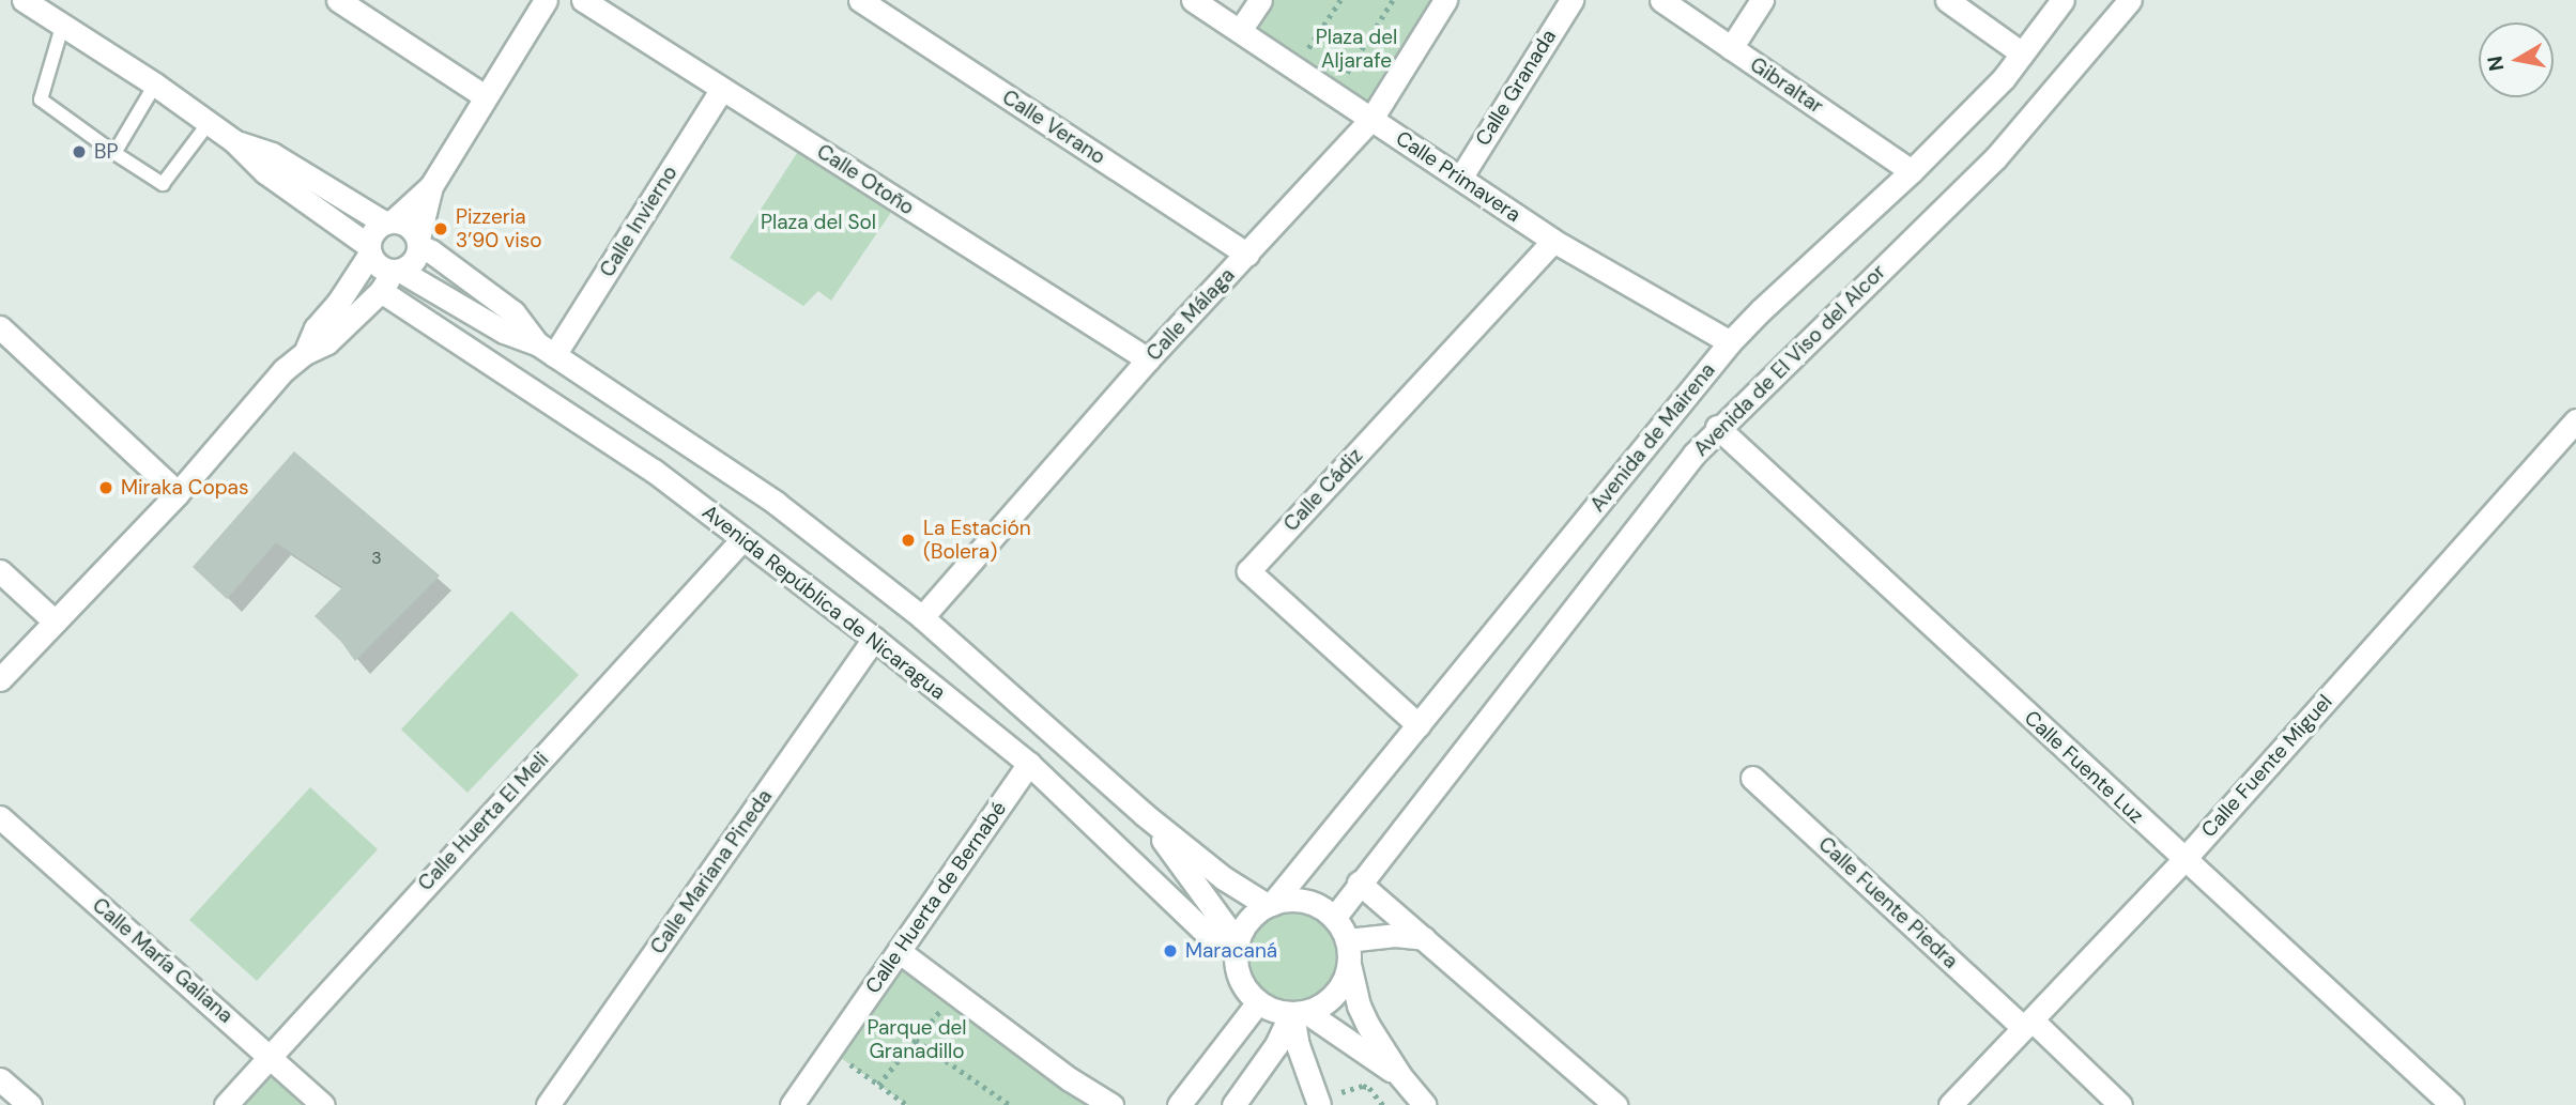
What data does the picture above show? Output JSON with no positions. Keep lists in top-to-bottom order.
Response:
{
  "streets": {
    "street": [
      "Gibraltar",
      "Calle Granada",
      "Calle Verano",
      "Calle Primavera",
      "Calle Otoño",
      "Calle Invierno",
      "Calle Málaga",
      "Avenida de El Viso del Alcor",
      "Avenida de Mairena",
      "Calle Cádiz",
      "Avenida República de Nicaragua",
      "Calle Fuente Miguel",
      "Calle Fuente Luz",
      "Calle Huerta El Meli",
      "Calle Mariana Pineda",
      "Calle Huerta de Bernabé",
      "Calle Fuente Piedra",
      "Calle María Galiana"
    ]
  },
  "crossings": [
    ["Gibraltar", "Avenida de Mairena"],
    ["Calle Granada", "Calle Primavera"],
    ["Calle Verano", "Calle Málaga"],
    ["Calle Primavera", "Calle Málaga"],
    ["Calle Primavera", "Avenida de Mairena"],
    ["Calle Primavera", "Calle Cádiz"],
    ["Calle Otoño", "Calle Invierno"],
    ["Calle Otoño", "Calle Málaga"],
    ["Avenida de El Viso del Alcor", "Avenida de Mairena"],
    ["Avenida de El Viso del Alcor", "Avenida República de Nicaragua"],
    ["Avenida de El Viso del Alcor", "Calle Fuente Luz"],
    ["Avenida de Mairena", "Calle Cádiz"],
    ["Avenida de Mairena", "Avenida República de Nicaragua"],
    ["Avenida República de Nicaragua", "Calle Huerta El Meli"],
    ["Avenida República de Nicaragua", "Calle Mariana Pineda"],
    ["Avenida República de Nicaragua", "Calle Huerta de Bernabé"],
    ["Calle Fuente Miguel", "Calle Fuente Luz"],
    ["Calle Fuente Miguel", "Calle Fuente Piedra"],
    ["Calle Huerta El Meli", "Calle María Galiana"]
  ],
  "parks": ["Plaza del Aljarafe", "Plaza del Sol", "Parque del Granadillo"],
  "places": [
    "BP",
    "Pizzeria 3’90 viso",
    "Miraka Copas",
    "La Estación (Bolera)",
    "Maracaná"
  ],
  "house_numbers": ["3"],
  "north": "left"
}
